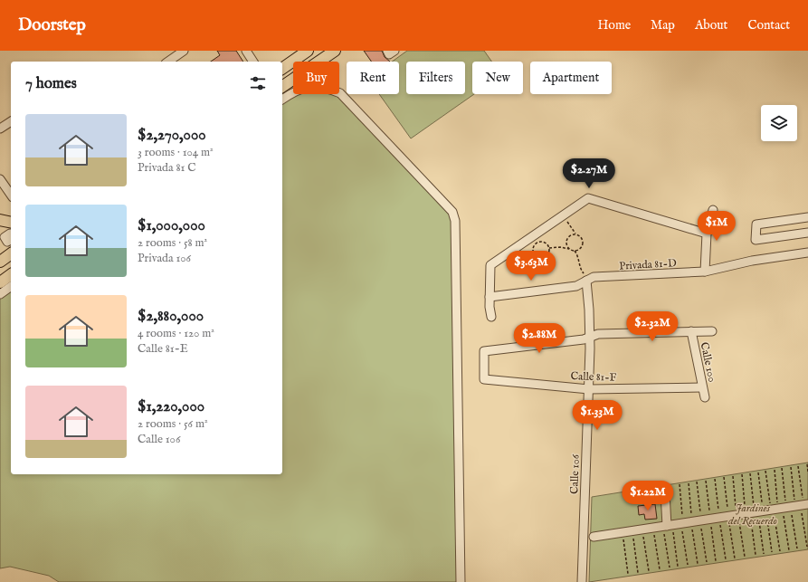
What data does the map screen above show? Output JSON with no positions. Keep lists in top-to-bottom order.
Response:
{
  "streets": {
    "street": [
      "Privada 81-D",
      "Calle 100",
      "Calle 81-F",
      "Calle 106"
    ]
  },
  "crossings": [
    ["Privada 81-D", "Calle 106"],
    ["Calle 100", "Calle 81-F"],
    ["Calle 81-F", "Calle 106"]
  ],
  "parks": ["Jardines del Recuerdo"],
  "page": {
    "header": "Doorstep",
    "nav": [
      "Home",
      "Map",
      "About",
      "Contact"
    ],
    "chip": [
      "Buy",
      "Rent",
      "Filters",
      "New",
      "Apartment"
    ],
    "heading": "7 homes",
    "list": [
      {
        "name": "$2,270,000",
        "note": "3 rooms · 104 m² · Privada 81 C"
      },
      {
        "name": "$1,000,000",
        "note": "2 rooms · 58 m² · Privada 106"
      },
      {
        "name": "$2,880,000",
        "note": "4 rooms · 120 m² · Calle 81-E"
      },
      {
        "name": "$1,220,000",
        "note": "2 rooms · 56 m² · Calle 106"
      }
    ],
    "price": [
      "$2.27M",
      "$1M",
      "$3.63M",
      "$2.32M",
      "$2.88M",
      "$1.33M",
      "$1.22M"
    ]
  }
}
